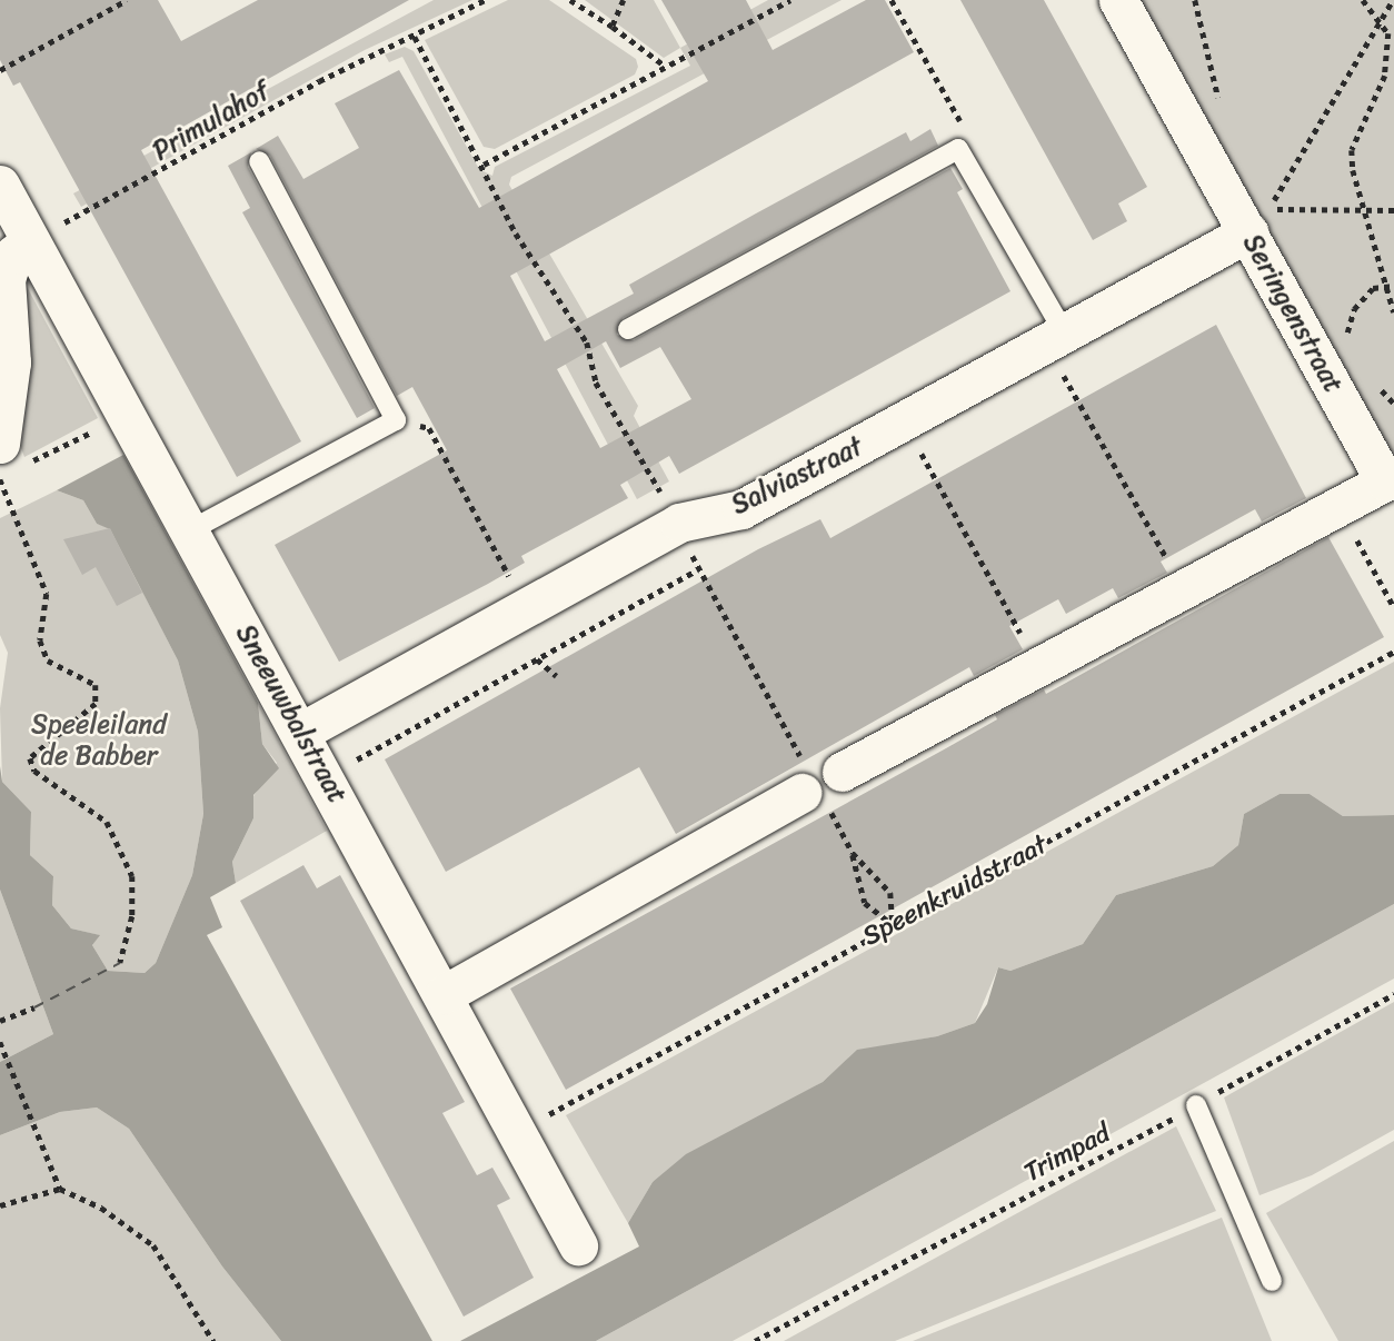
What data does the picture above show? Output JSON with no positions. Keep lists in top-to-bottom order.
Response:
{
  "streets": {
    "street": ["Seringenstraat", "Salviastraat", "Sneeuwbalstraat"],
    "path": ["Primulahof", "Speenkruidstraat", "Trimpad"]
  },
  "crossings": [
    ["Primulahof", "Sneeuwbalstraat"],
    ["Seringenstraat", "Salviastraat"],
    ["Salviastraat", "Sneeuwbalstraat"],
    ["Sneeuwbalstraat", "Speenkruidstraat"]
  ],
  "parks": ["Speeleiland de Babber"]
}
